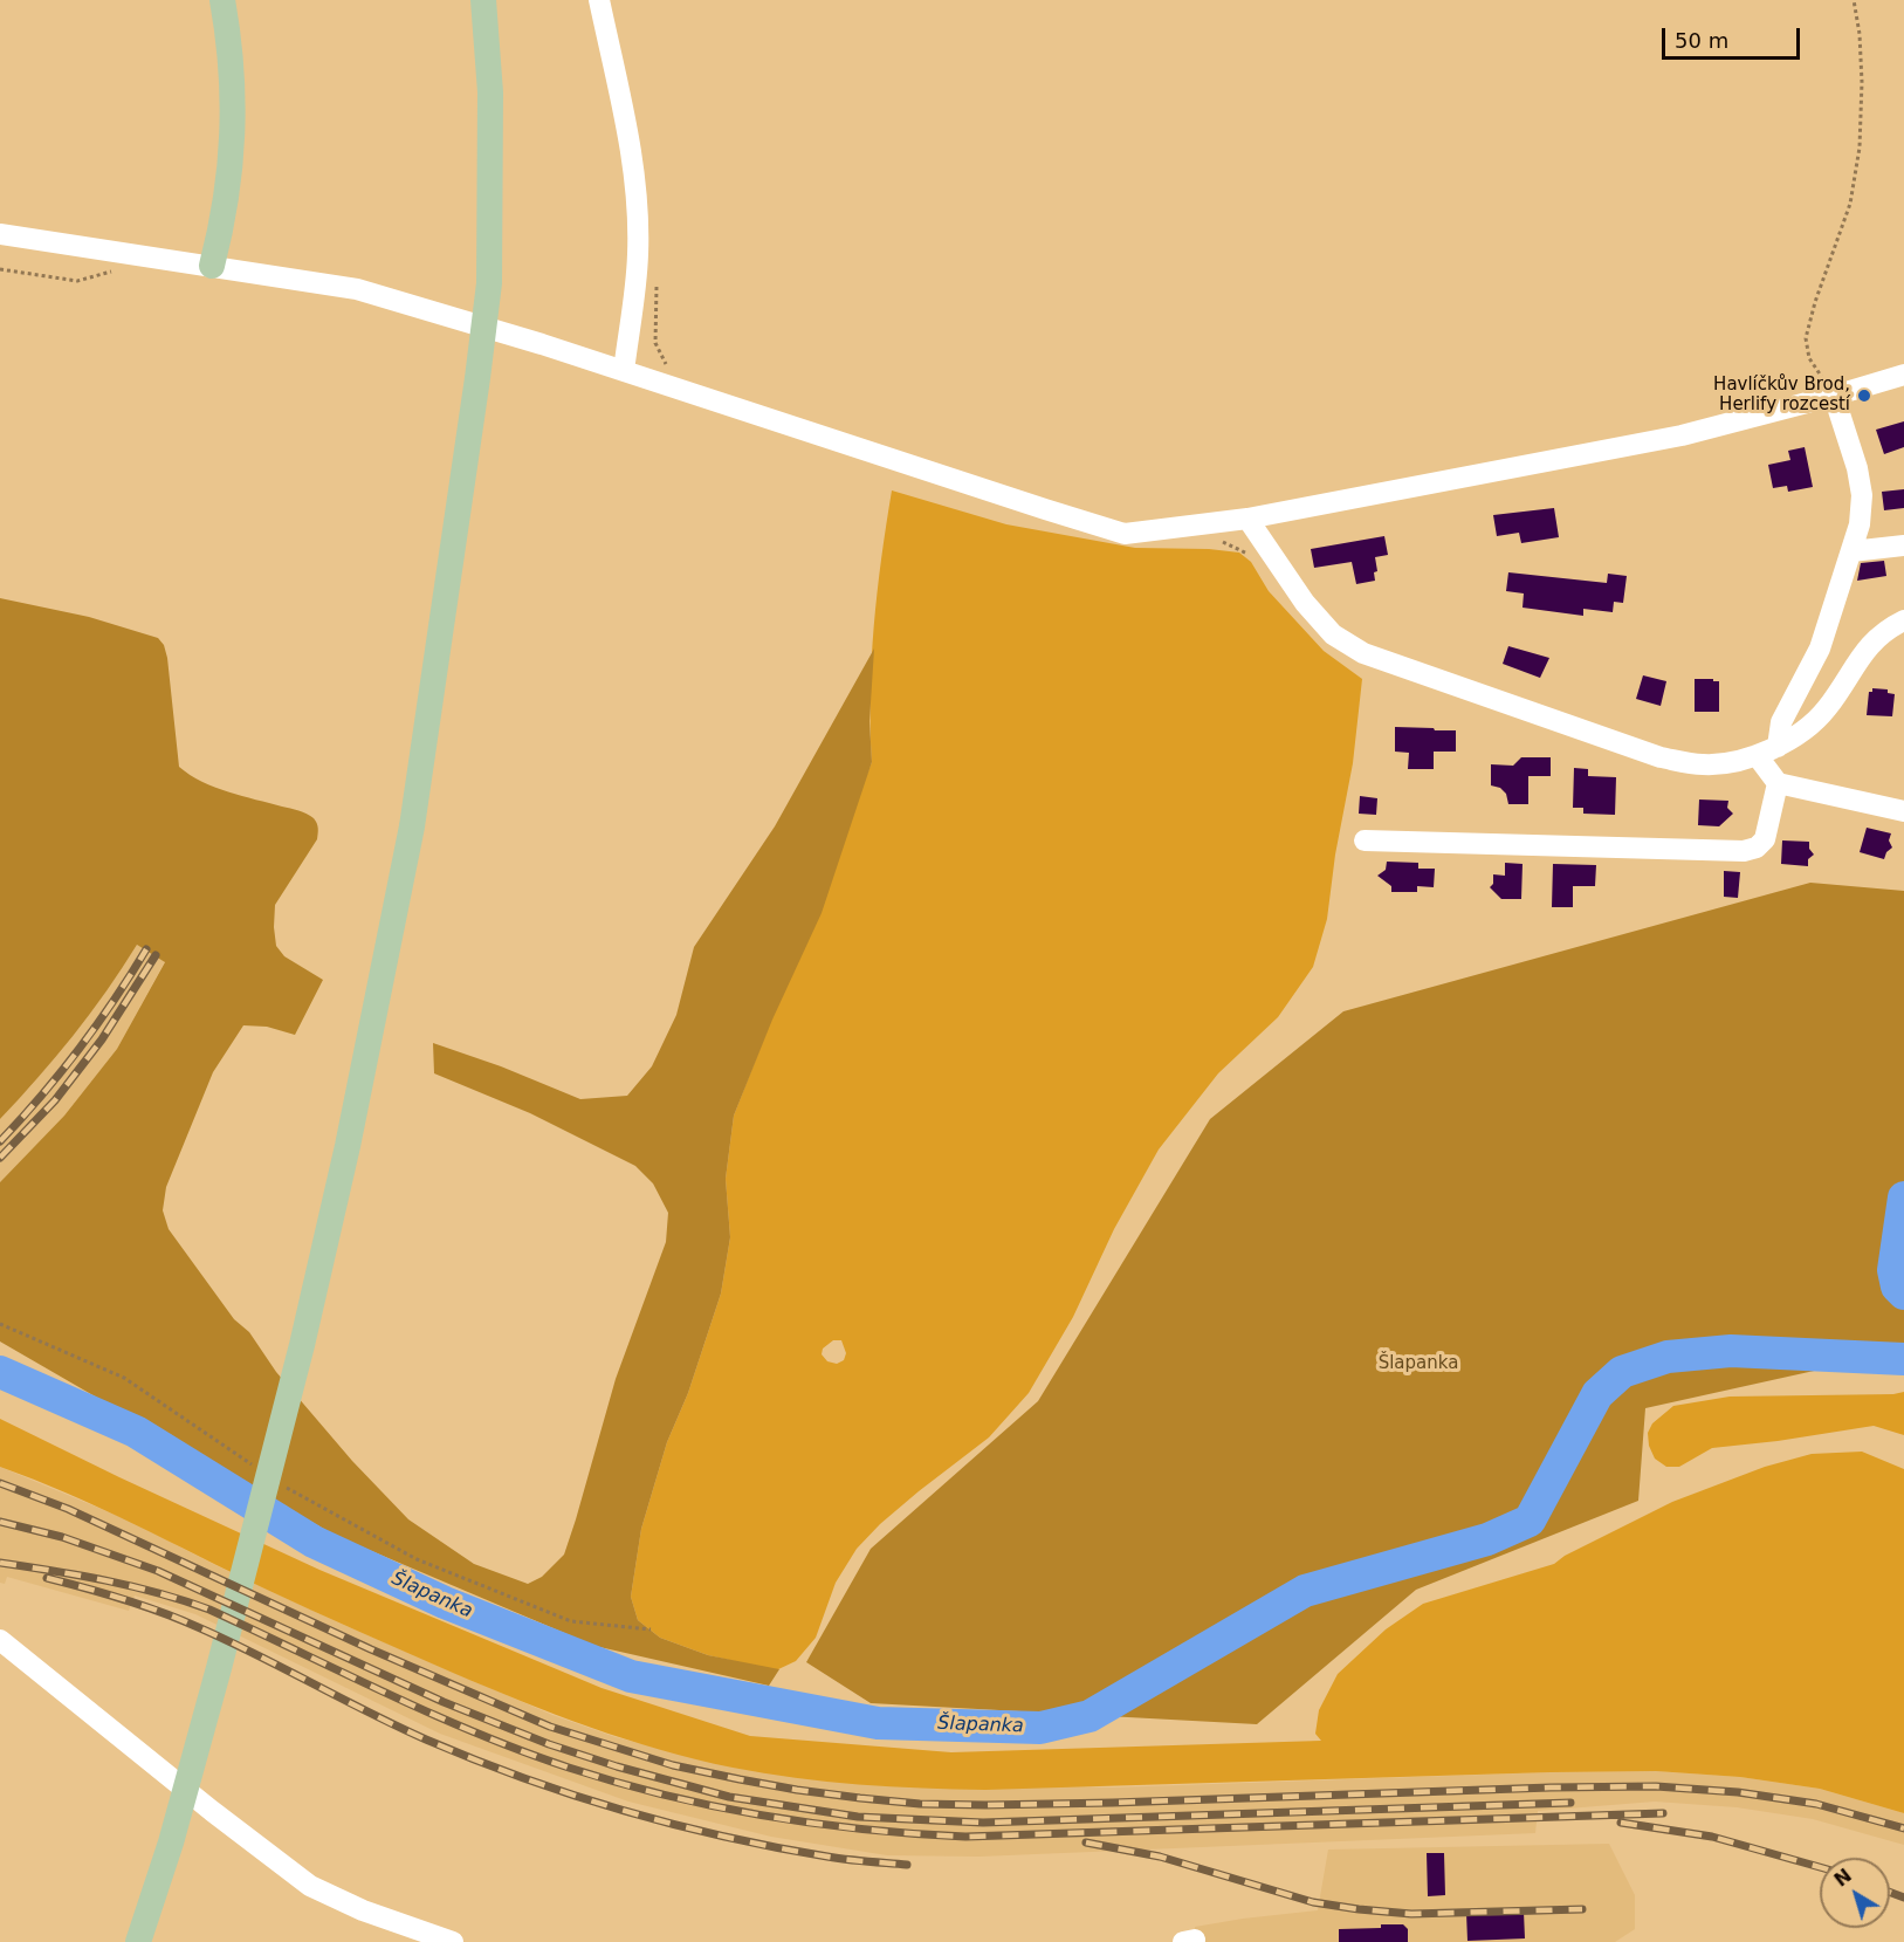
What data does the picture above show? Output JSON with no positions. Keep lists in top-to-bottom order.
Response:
{
  "water": ["Šlapanka"],
  "parks": ["Šlapanka"],
  "places": ["Havlíčkův Brod, Herlify rozcestí"],
  "scale_bar": "50 m",
  "north": "top left"
}
